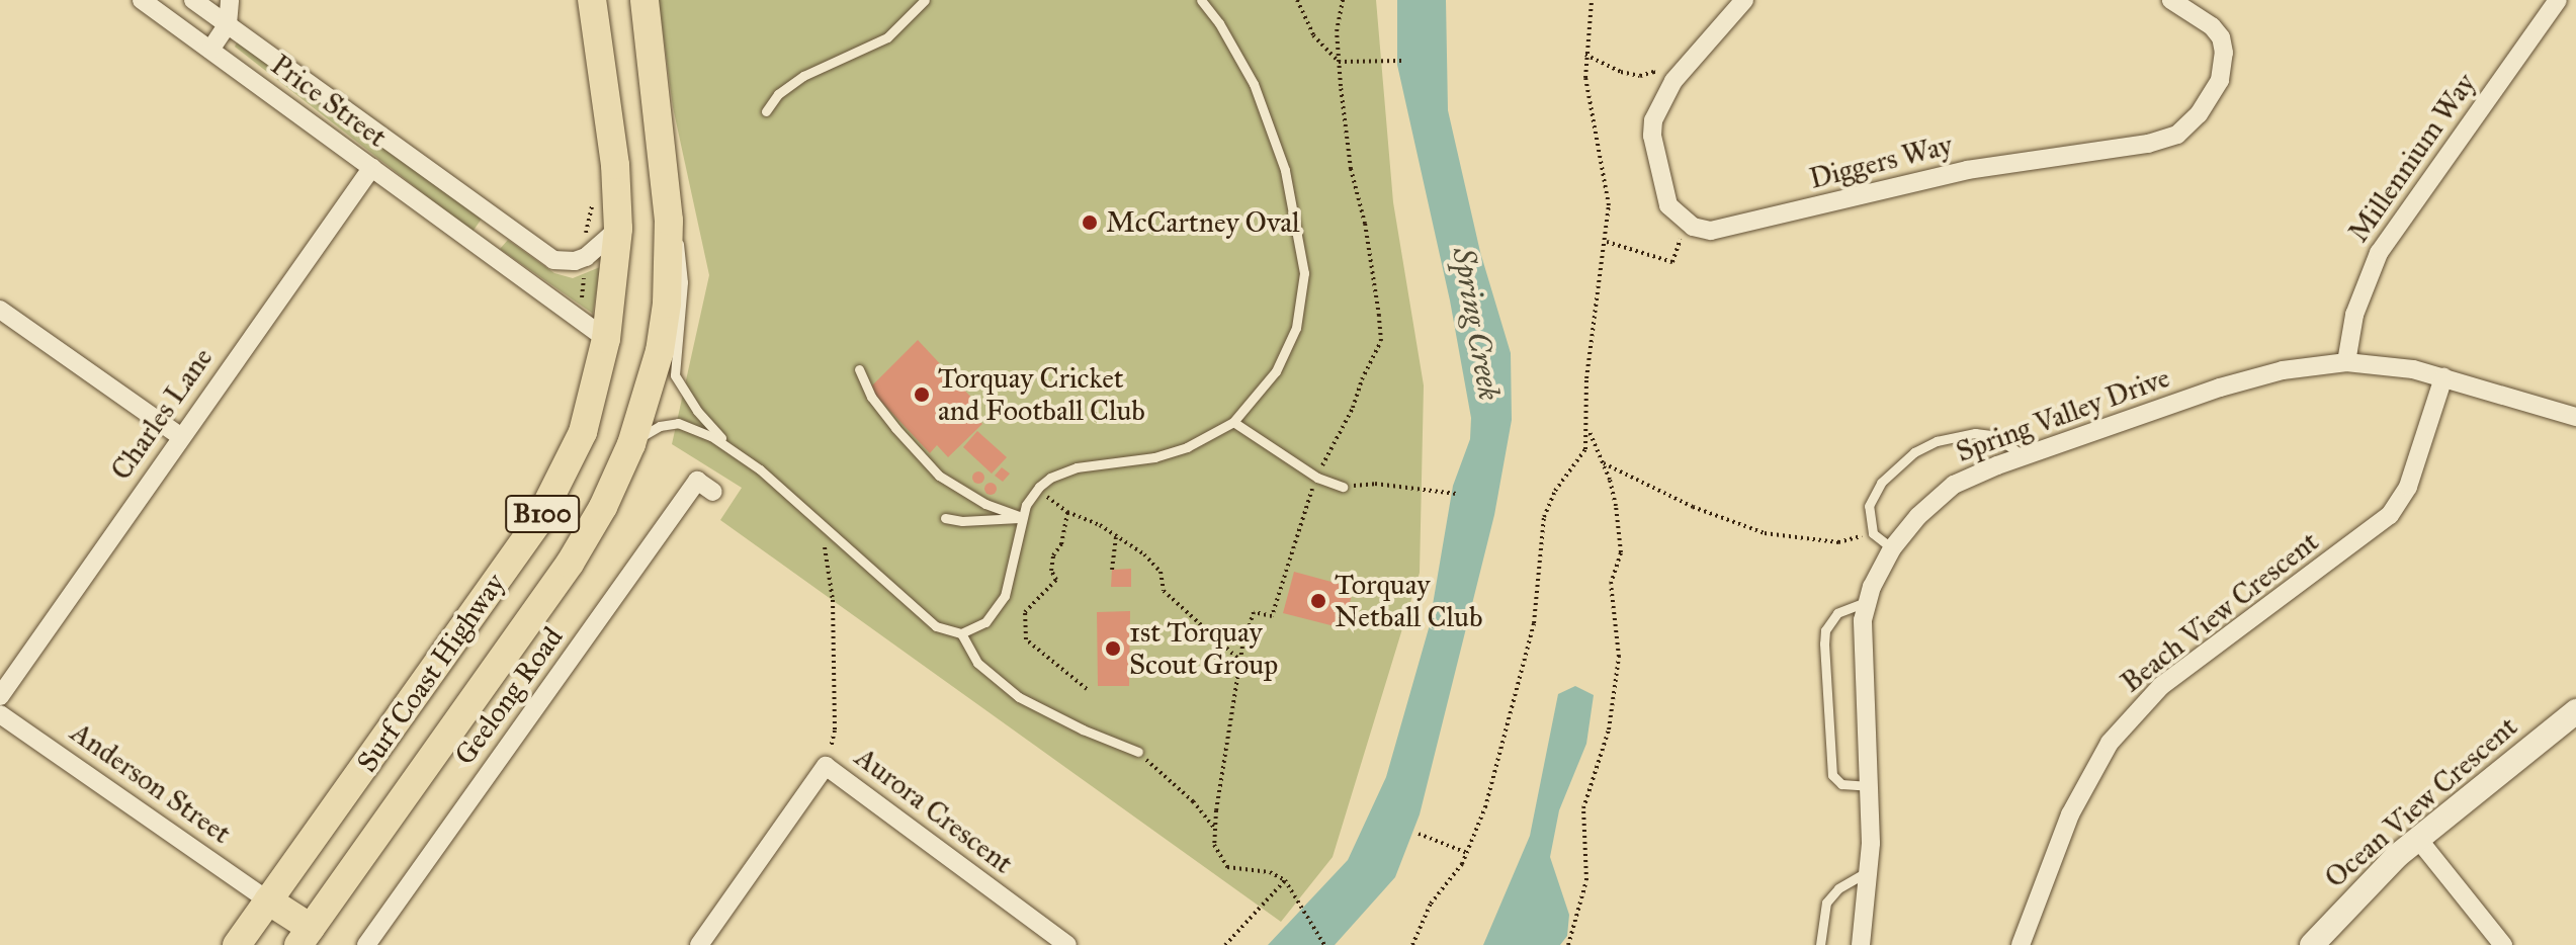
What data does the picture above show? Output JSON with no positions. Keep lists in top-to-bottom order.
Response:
{
  "streets": {
    "main road": ["B100", "Surf Coast Highway"],
    "street": [
      "Price Street",
      "Millennium Way",
      "Diggers Way",
      "Charles Lane",
      "Spring Valley Drive",
      "Beach View Crescent",
      "Geelong Road",
      "Anderson Street",
      "Ocean View Crescent",
      "Aurora Crescent"
    ]
  },
  "crossings": [
    ["Price Street", "Charles Lane"],
    ["Price Street", "Surf Coast Highway"],
    ["Millennium Way", "Spring Valley Drive"],
    ["Spring Valley Drive", "Beach View Crescent"],
    ["Surf Coast Highway", "Anderson Street"]
  ],
  "water": ["Spring Creek"],
  "places": [
    "McCartney Oval",
    "Torquay Cricket and Football Club",
    "Torquay Netball Club",
    "1st Torquay Scout Group"
  ]
}
